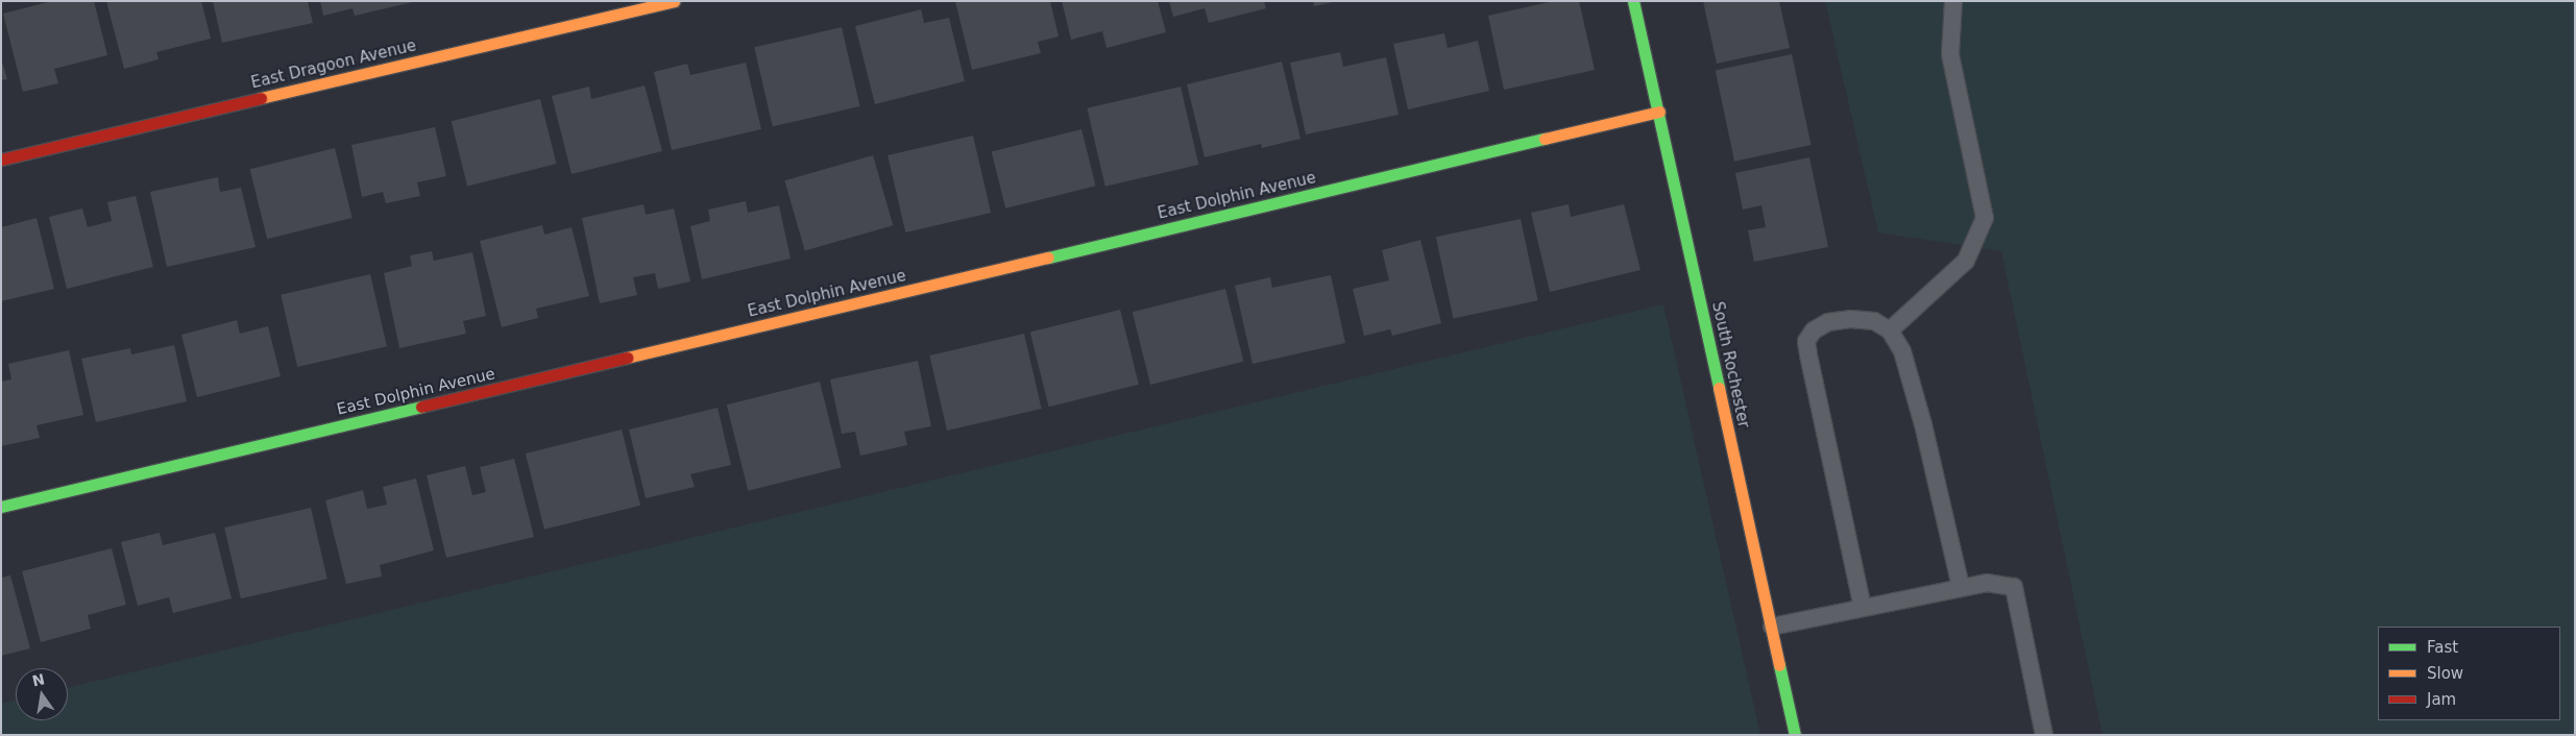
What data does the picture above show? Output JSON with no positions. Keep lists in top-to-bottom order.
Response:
{
  "streets": {
    "street": ["East Dragoon Avenue", "East Dolphin Avenue", "South Rochester"]
  },
  "crossings": [
    ["East Dolphin Avenue", "South Rochester"]
  ],
  "legend": ["Fast", "Slow", "Jam"],
  "north": "top"
}
